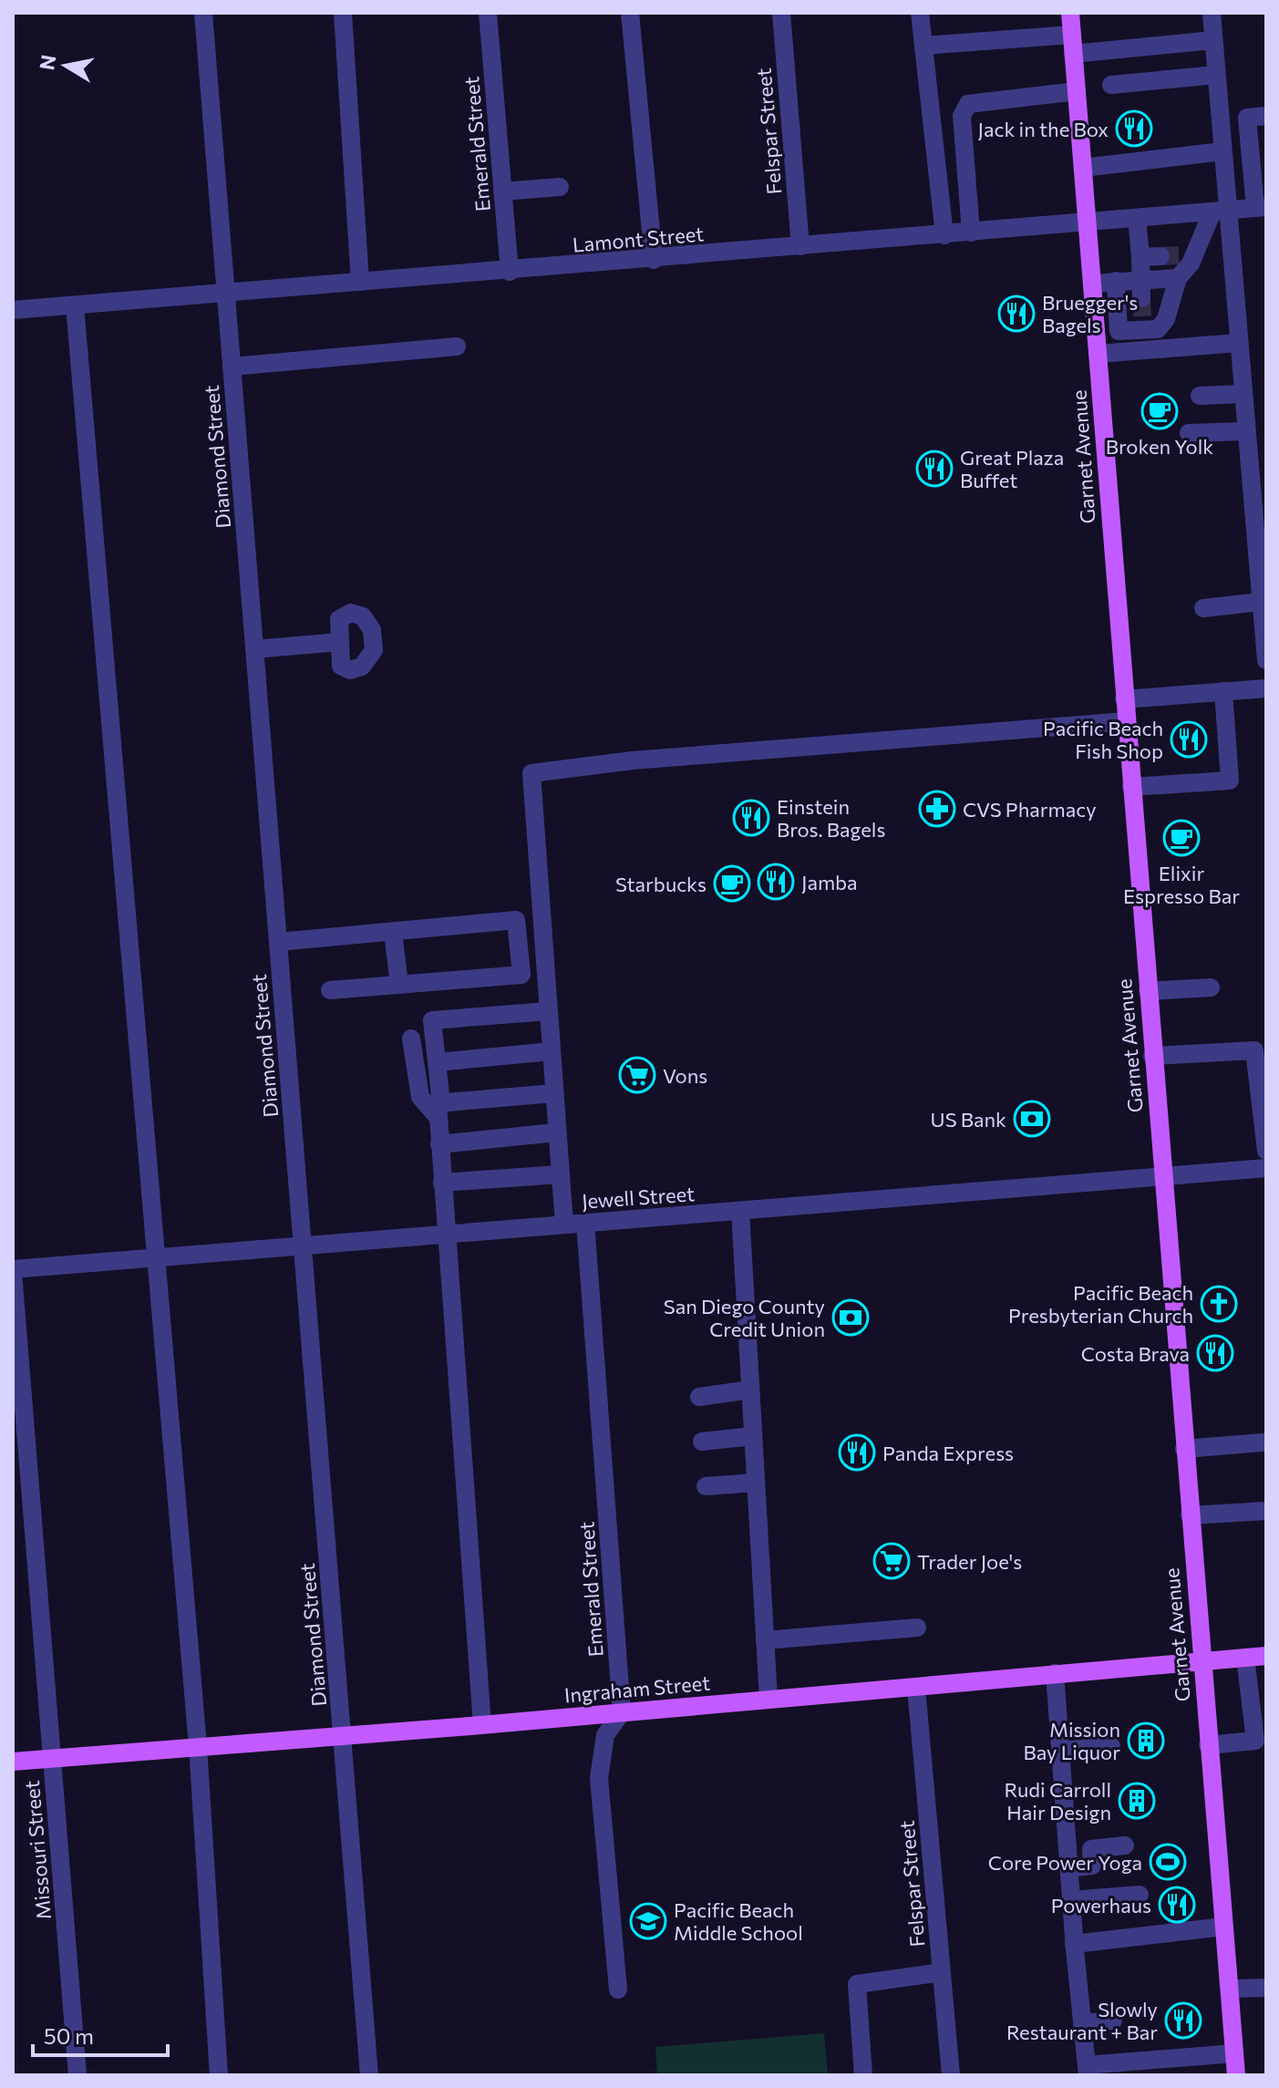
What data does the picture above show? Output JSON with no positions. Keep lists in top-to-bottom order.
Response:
{
  "streets": {
    "main road": ["Garnet Avenue", "Ingraham Street"],
    "street": [
      "Felspar Street",
      "Emerald Street",
      "Lamont Street",
      "Diamond Street",
      "Jewell Street",
      "Missouri Street"
    ]
  },
  "crossings": [
    ["Felspar Street", "Lamont Street"],
    ["Felspar Street", "Ingraham Street"],
    ["Emerald Street", "Lamont Street"],
    ["Emerald Street", "Jewell Street"],
    ["Emerald Street", "Ingraham Street"],
    ["Lamont Street", "Diamond Street"],
    ["Lamont Street", "Garnet Avenue"],
    ["Diamond Street", "Jewell Street"],
    ["Diamond Street", "Ingraham Street"],
    ["Garnet Avenue", "Jewell Street"],
    ["Garnet Avenue", "Ingraham Street"],
    ["Jewell Street", "Missouri Street"],
    ["Ingraham Street", "Missouri Street"]
  ],
  "places": {
    "restaurant": [
      "Jack in the Box",
      "Bruegger's Bagels",
      "Great Plaza Buffet",
      "Pacific Beach Fish Shop",
      "Einstein Bros. Bagels",
      "Jamba",
      "Costa Brava",
      "Panda Express",
      "Powerhaus",
      "Slowly Restaurant + Bar"
    ],
    "cafe": ["Broken Yolk", "Elixir Espresso Bar", "Starbucks"],
    "pharmacy": ["CVS Pharmacy"],
    "supermarket": ["Vons", "Trader Joe's"],
    "bank": ["US Bank", "San Diego County Credit Union"],
    "church": ["Pacific Beach Presbyterian Church"],
    "building": ["Mission Bay Liquor", "Rudi Carroll Hair Design"],
    "sports": ["Core Power Yoga"],
    "school or university": ["Pacific Beach Middle School"]
  },
  "scale_bar": "50 m",
  "north": "left"
}
